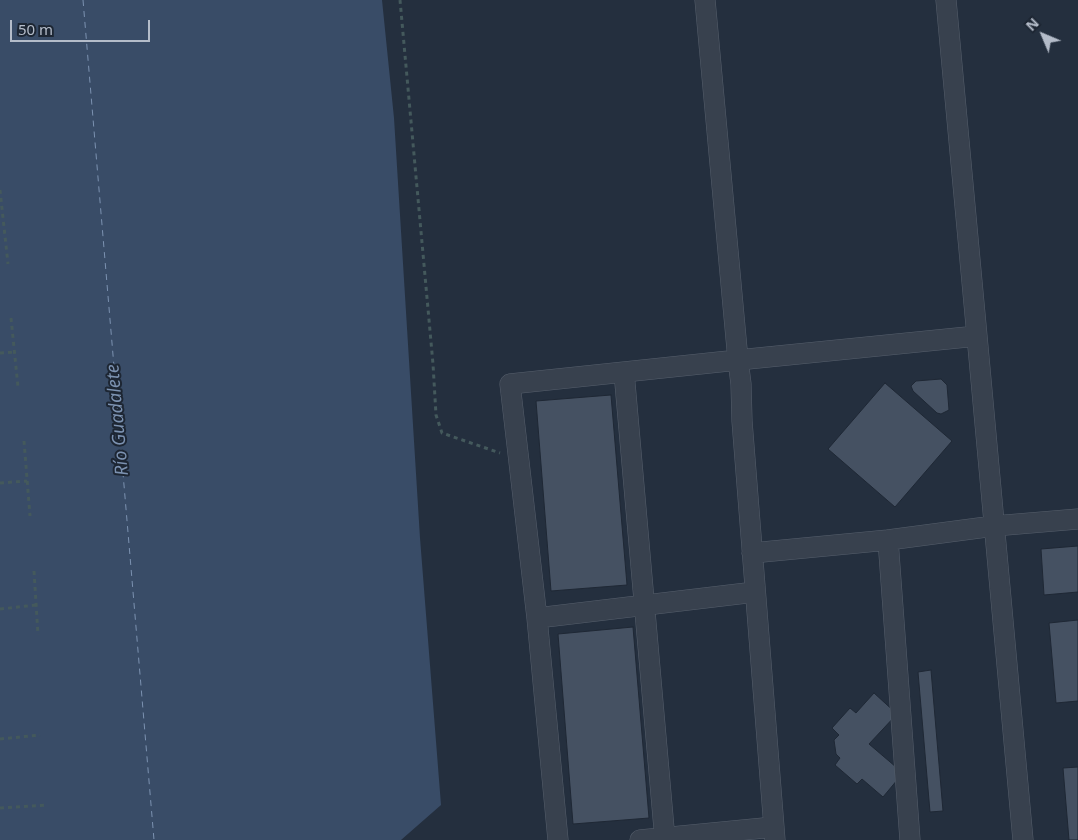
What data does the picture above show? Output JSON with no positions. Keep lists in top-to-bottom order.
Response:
{
  "water": ["Río Guadalete"],
  "scale_bar": "50 m",
  "north": "top left"
}
